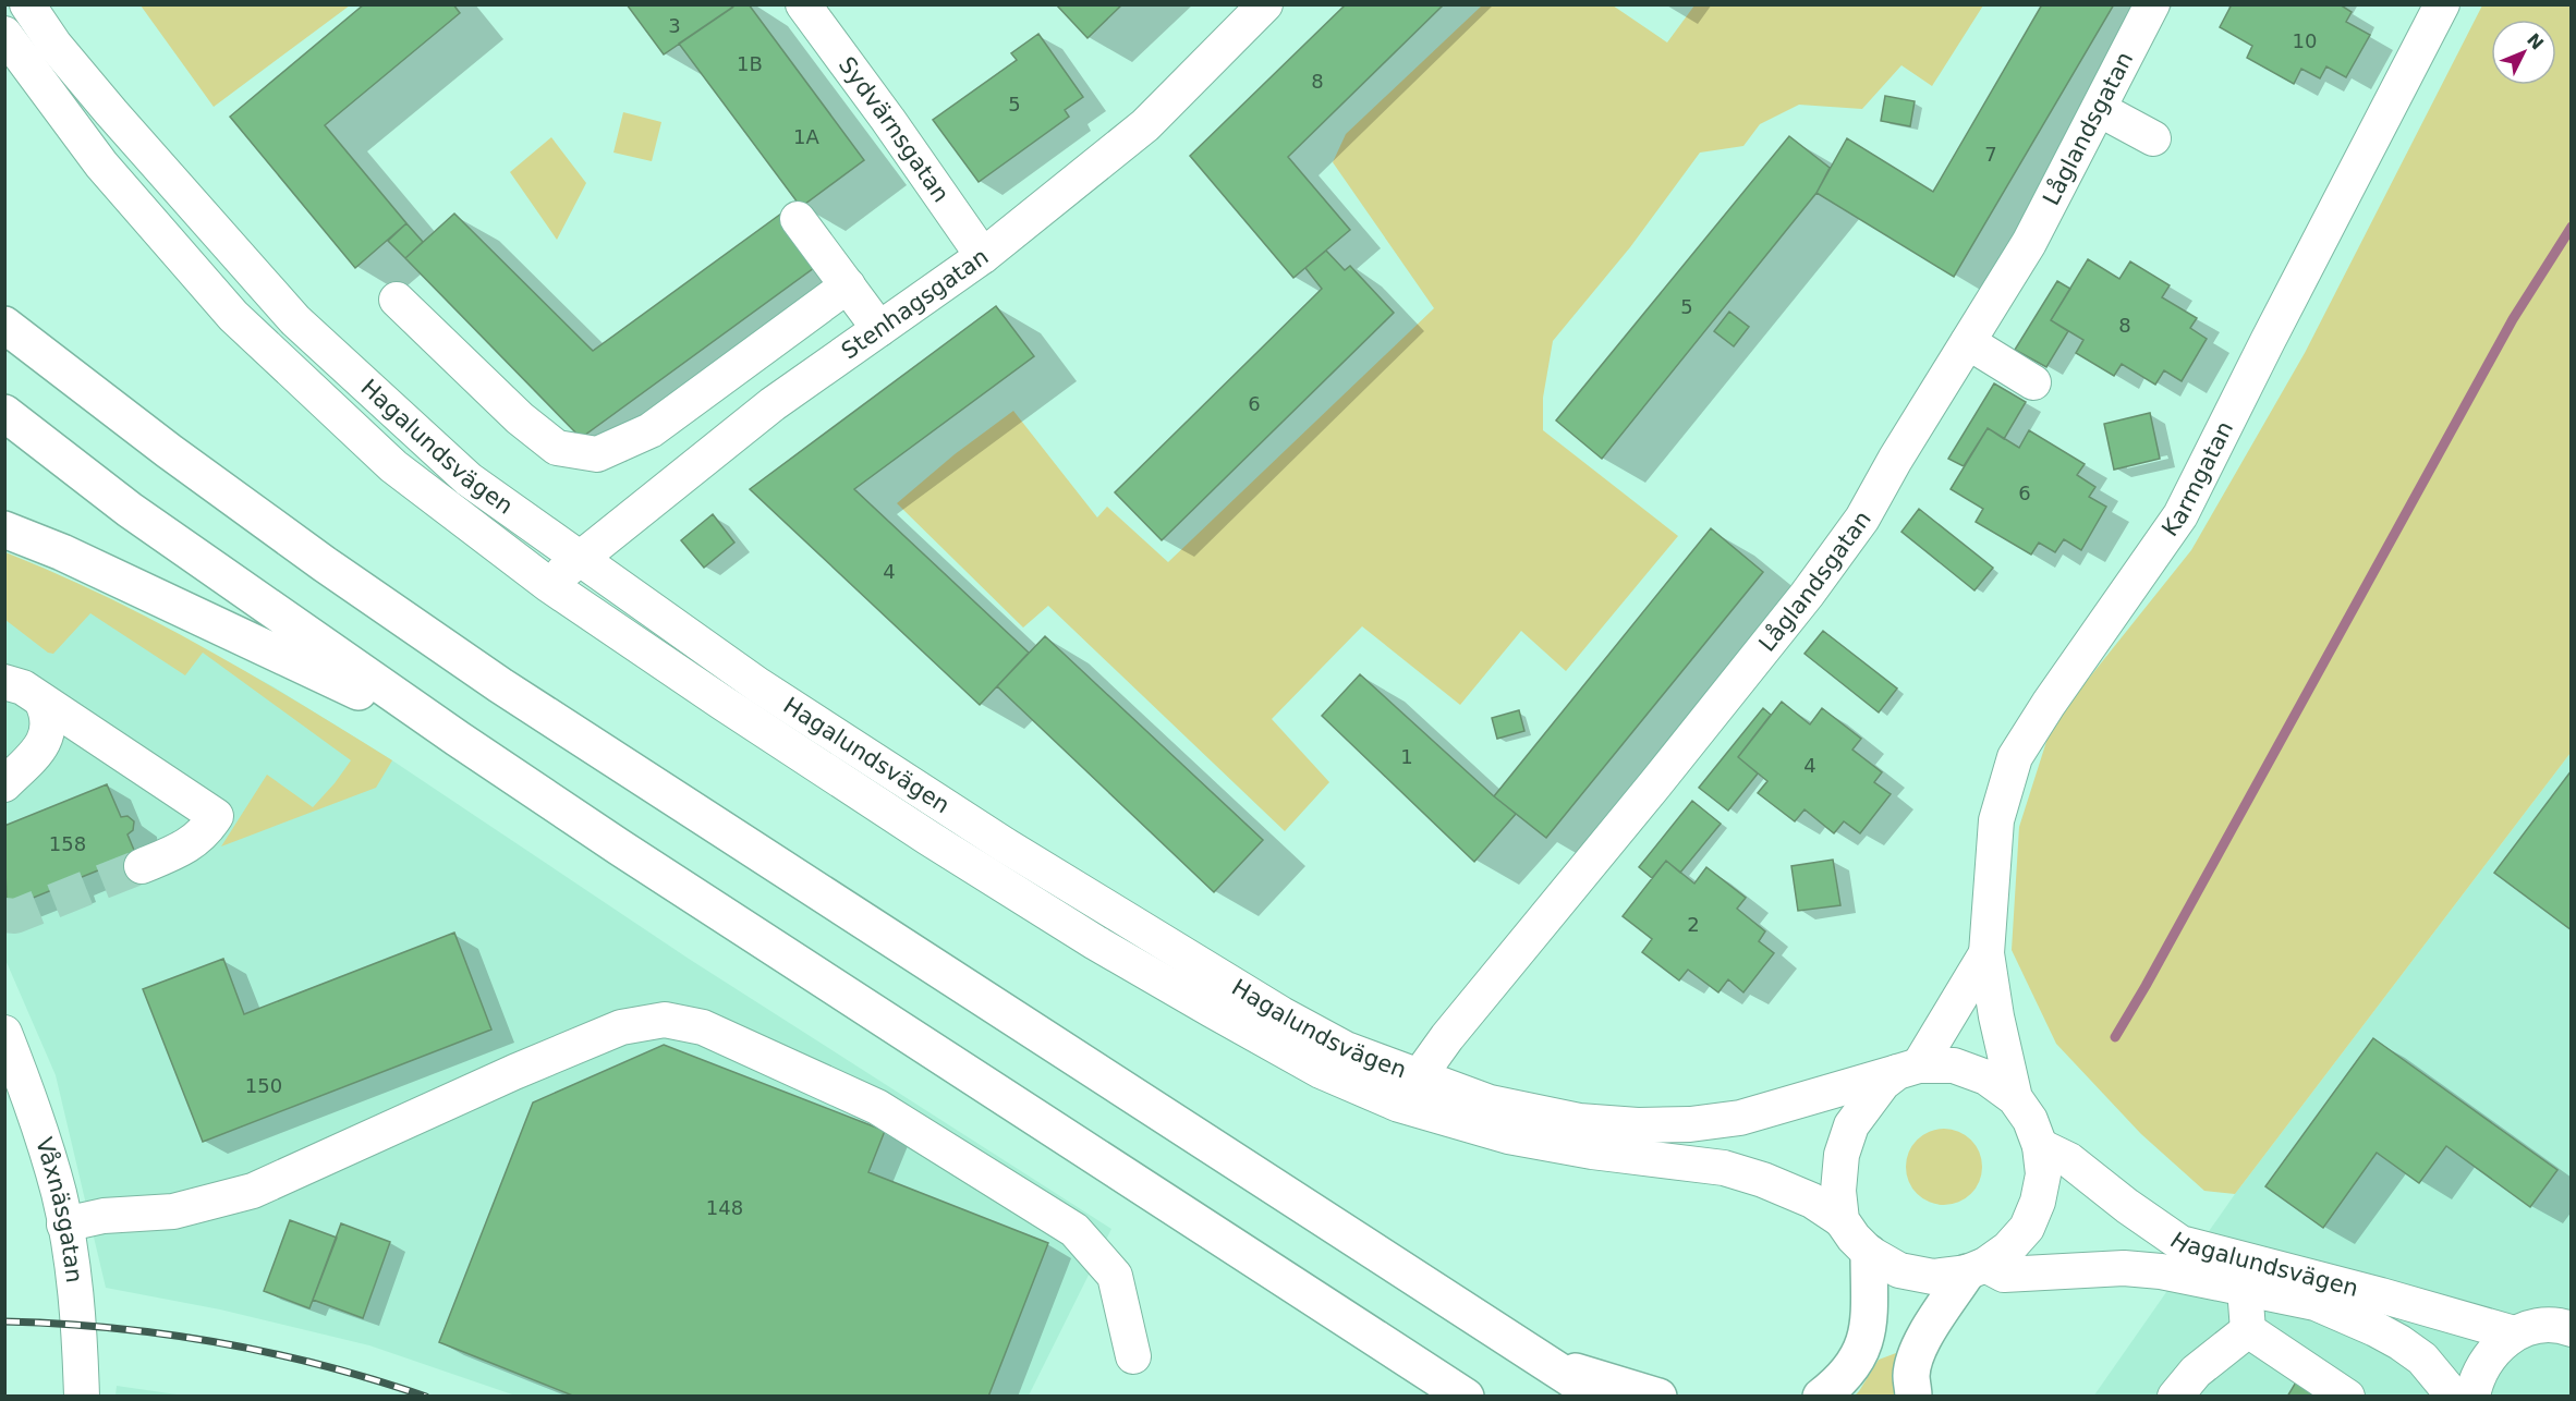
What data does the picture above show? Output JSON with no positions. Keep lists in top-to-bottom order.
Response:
{
  "streets": {
    "street": [
      "Låglandsgatan",
      "Sydvärnsgatan",
      "Stenhagsgatan",
      "Hagalundsvägen",
      "Karmgatan",
      "Våxnäsgatan"
    ]
  },
  "crossings": [
    ["Låglandsgatan", "Hagalundsvägen"],
    ["Sydvärnsgatan", "Stenhagsgatan"],
    ["Stenhagsgatan", "Hagalundsvägen"],
    ["Hagalundsvägen", "Karmgatan"]
  ],
  "house_numbers": [
    "3",
    "10",
    "1B",
    "8",
    "5",
    "1A",
    "7",
    "5",
    "8",
    "6",
    "6",
    "4",
    "1",
    "4",
    "158",
    "2",
    "150",
    "148"
  ],
  "north": "top right"
}
